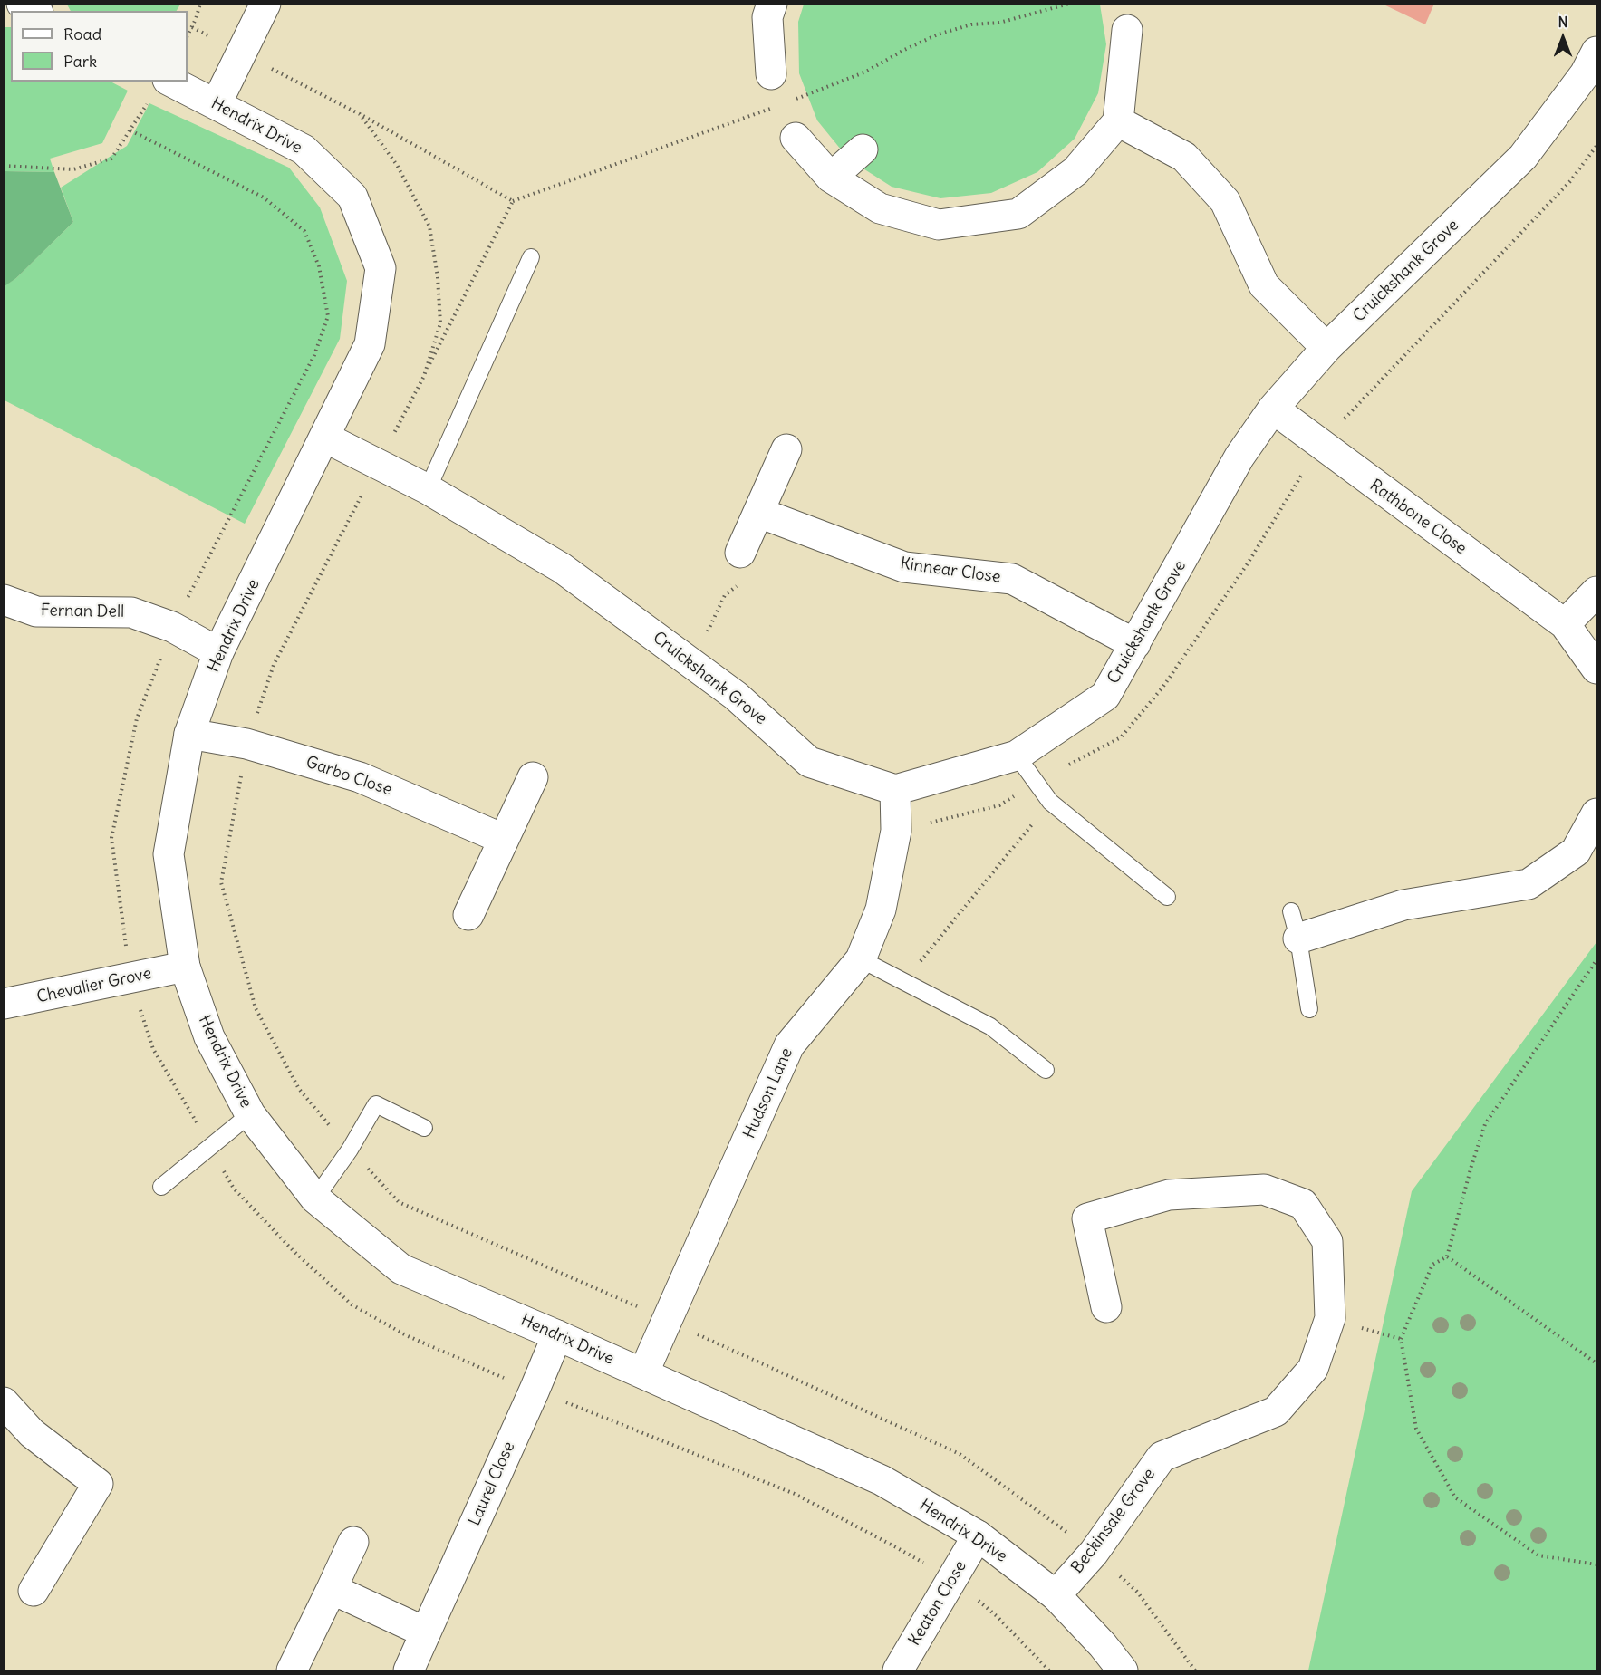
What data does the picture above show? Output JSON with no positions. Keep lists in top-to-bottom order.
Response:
{
  "streets": {
    "street": [
      "Hendrix Drive",
      "Cruickshank Grove",
      "Rathbone Close",
      "Kinnear Close",
      "Fernan Dell",
      "Garbo Close",
      "Chevalier Grove",
      "Hudson Lane",
      "Laurel Close",
      "Beckinsale Grove",
      "Keaton Close"
    ]
  },
  "crossings": [
    ["Hendrix Drive", "Cruickshank Grove"],
    ["Hendrix Drive", "Fernan Dell"],
    ["Hendrix Drive", "Garbo Close"],
    ["Hendrix Drive", "Chevalier Grove"],
    ["Hendrix Drive", "Hudson Lane"],
    ["Hendrix Drive", "Laurel Close"],
    ["Hendrix Drive", "Beckinsale Grove"],
    ["Hendrix Drive", "Keaton Close"],
    ["Cruickshank Grove", "Rathbone Close"],
    ["Cruickshank Grove", "Kinnear Close"],
    ["Cruickshank Grove", "Hudson Lane"]
  ],
  "legend": ["Road", "Park"],
  "north": "top"
}
